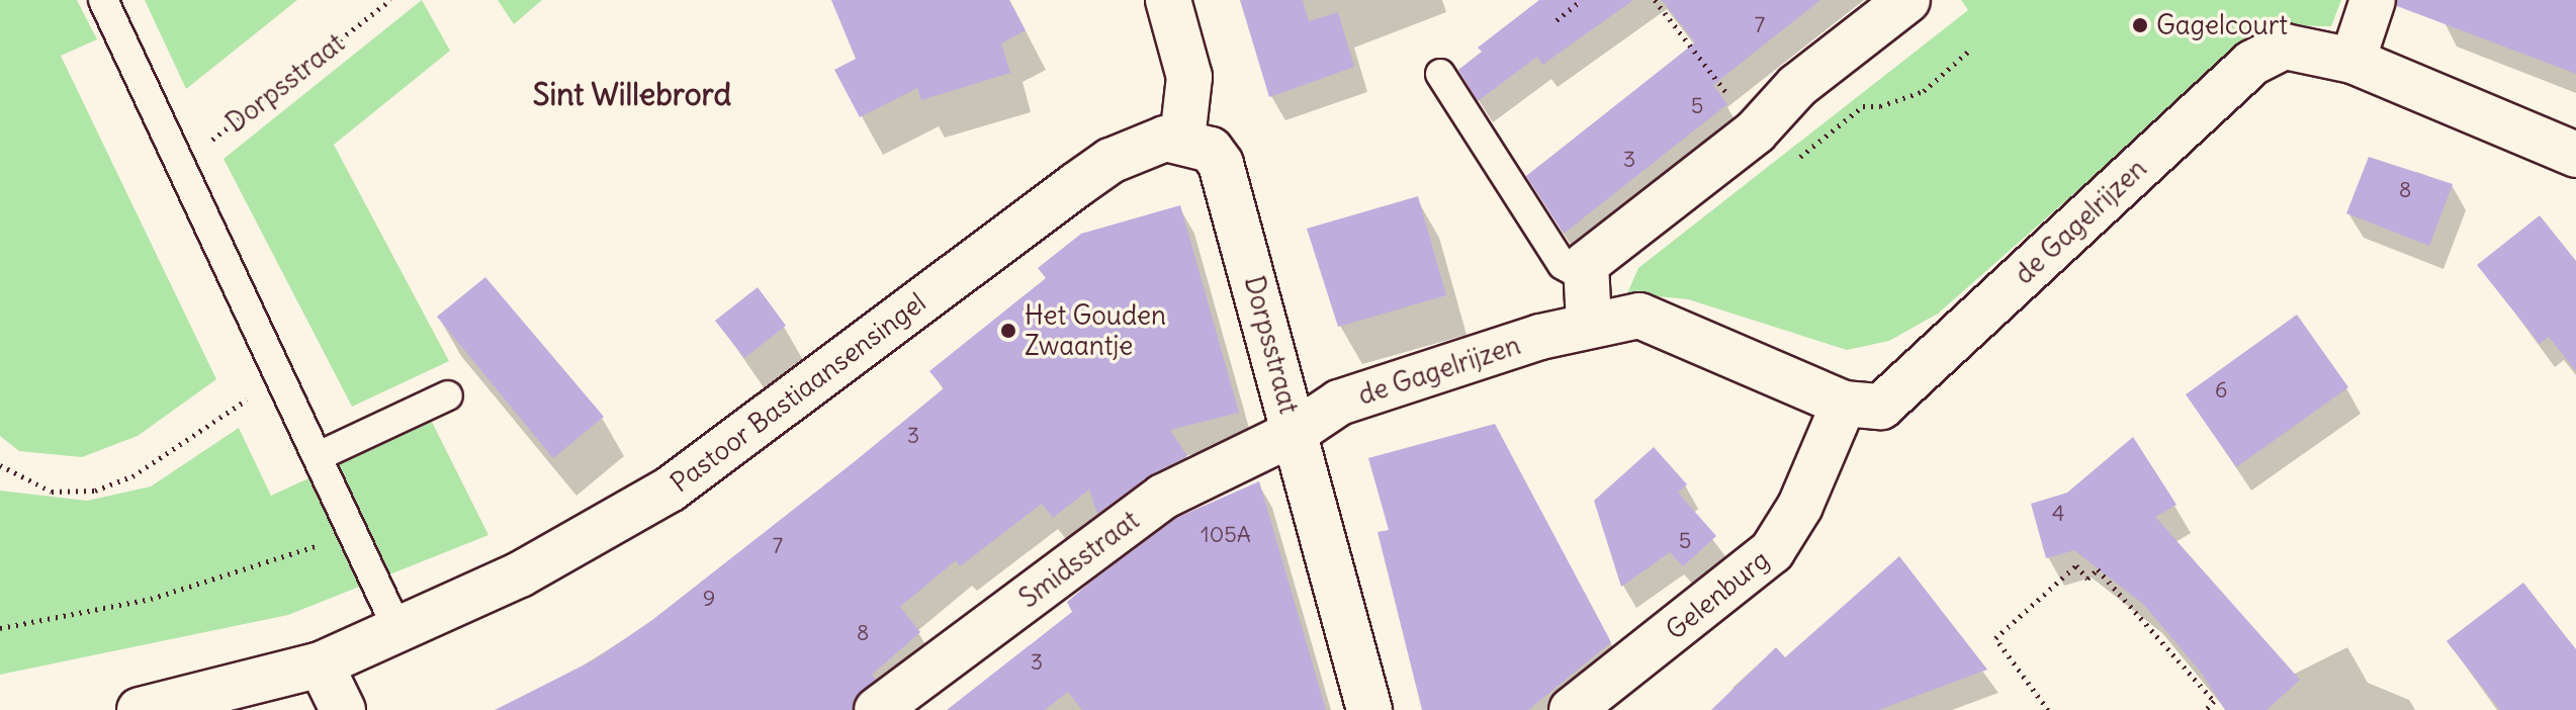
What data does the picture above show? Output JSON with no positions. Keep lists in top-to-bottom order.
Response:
{
  "streets": {
    "street": [
      "Dorpsstraat",
      "de Gagelrijzen",
      "Pastoor Bastiaansensingel",
      "Smidsstraat",
      "Gelenburg"
    ]
  },
  "crossings": [
    ["Dorpsstraat", "de Gagelrijzen"],
    ["Dorpsstraat", "Pastoor Bastiaansensingel"],
    ["Dorpsstraat", "Smidsstraat"],
    ["de Gagelrijzen", "Smidsstraat"],
    ["de Gagelrijzen", "Gelenburg"]
  ],
  "districts": ["Sint Willebrord"],
  "places": ["Gagelcourt", "Het Gouden Zwaantje"],
  "house_numbers": [
    "7",
    "5",
    "3",
    "8",
    "6",
    "3",
    "4",
    "105A",
    "5",
    "7",
    "9",
    "8",
    "3"
  ]
}
